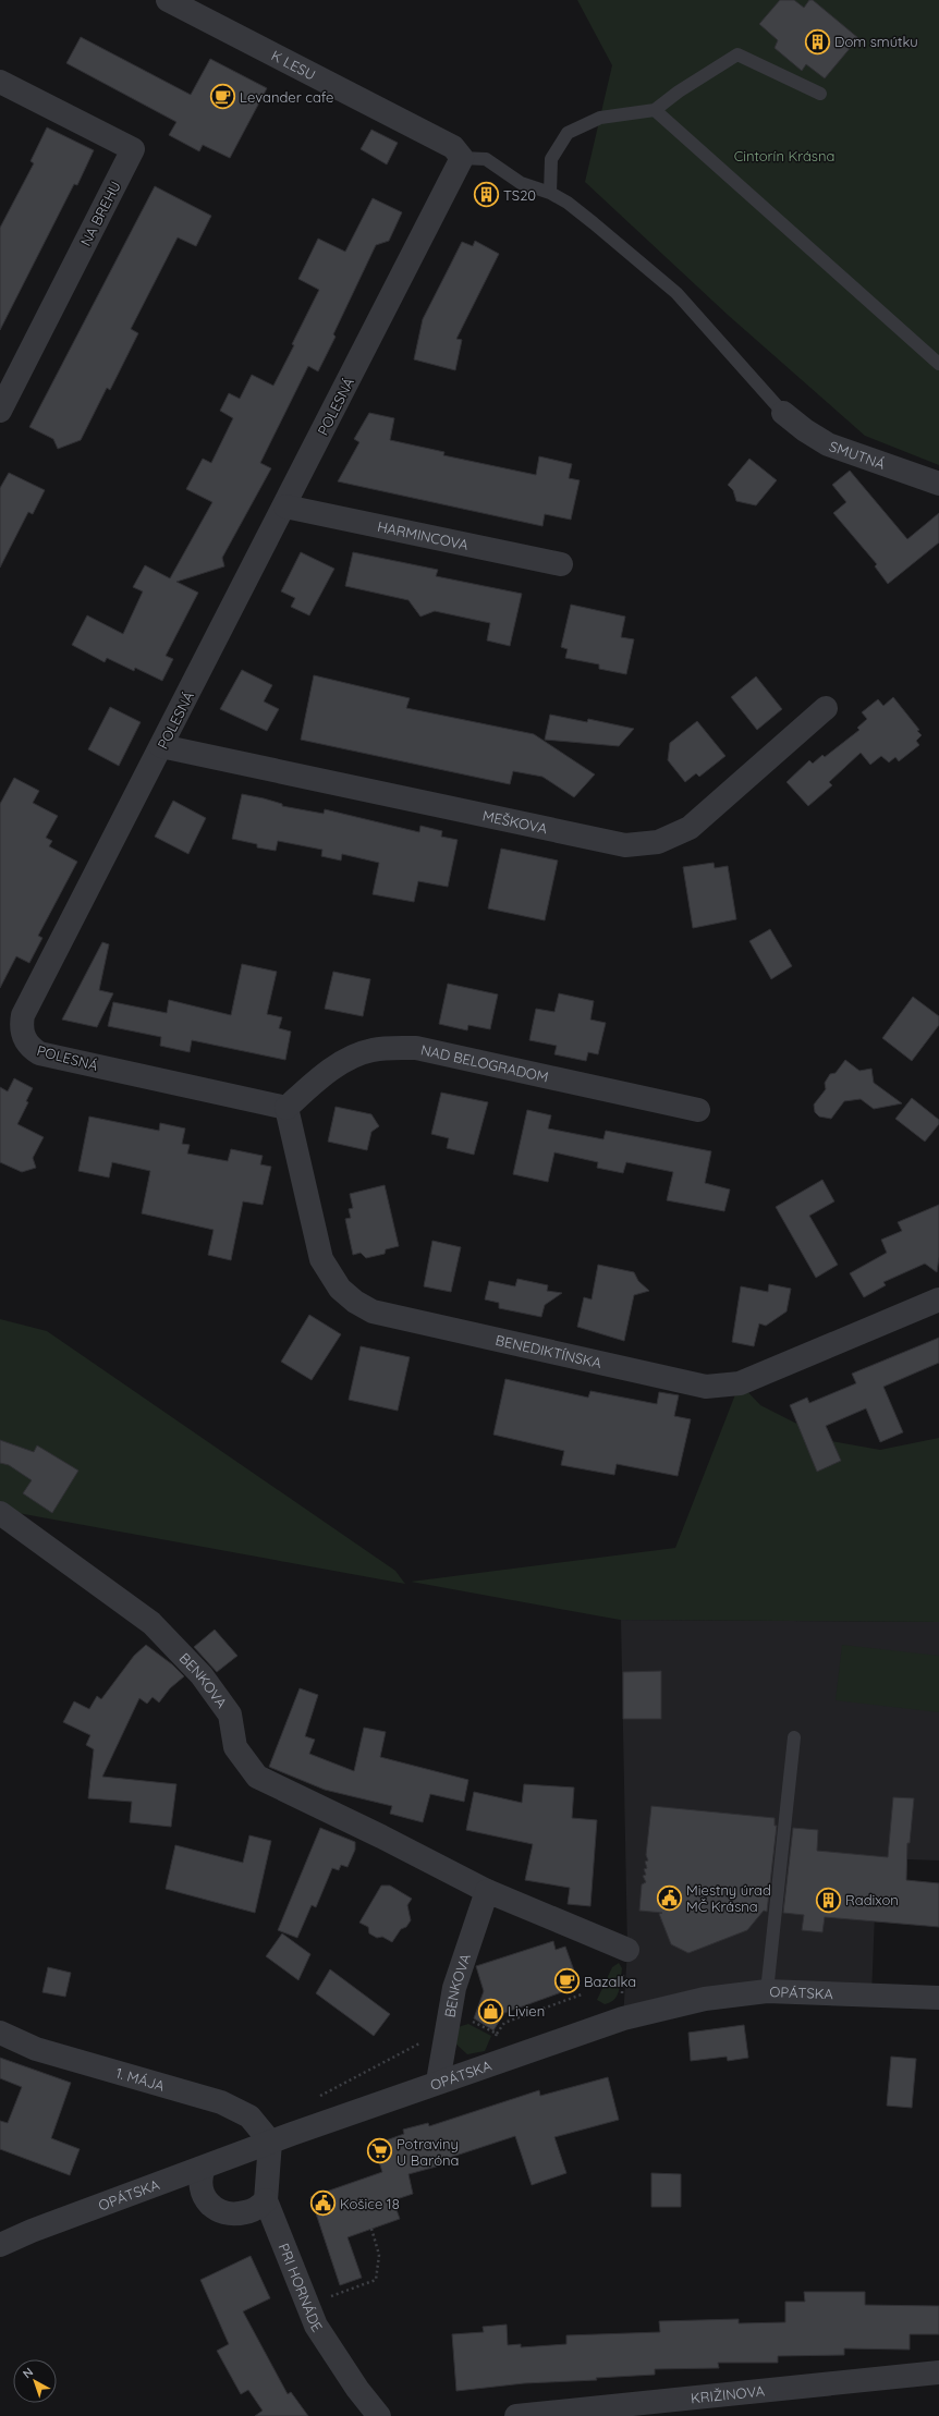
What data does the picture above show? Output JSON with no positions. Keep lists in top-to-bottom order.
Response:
{
  "streets": {
    "street": [
      "K LESU",
      "NA BREHU",
      "POLESNÁ",
      "SMUTNÁ",
      "HARMINCOVA",
      "MEŠKOVA",
      "NAD BELOGRADOM",
      "BENEDIKTÍNSKA",
      "BENKOVA",
      "OPÁTSKA",
      "1. MÁJA",
      "PRI HORNÁDE",
      "KRIŽINOVA"
    ]
  },
  "crossings": [
    ["K LESU", "POLESNÁ"],
    ["POLESNÁ", "HARMINCOVA"],
    ["POLESNÁ", "MEŠKOVA"],
    ["POLESNÁ", "NAD BELOGRADOM"],
    ["POLESNÁ", "BENEDIKTÍNSKA"],
    ["NAD BELOGRADOM", "BENEDIKTÍNSKA"],
    ["BENKOVA", "OPÁTSKA"],
    ["OPÁTSKA", "1. MÁJA"],
    ["OPÁTSKA", "PRI HORNÁDE"],
    ["1. MÁJA", "PRI HORNÁDE"]
  ],
  "parks": ["Cintorín Krásna"],
  "places": {
    "building": ["Dom smútku", "TS20", "Radixon"],
    "cafe": ["Levander cafe", "Bazalka"],
    "public building": ["Miestny úrad MČ Krásna", "Košice 18"],
    "shop": ["Livien"],
    "supermarket": ["Potraviny U Baróna"]
  },
  "north": "top left"
}
